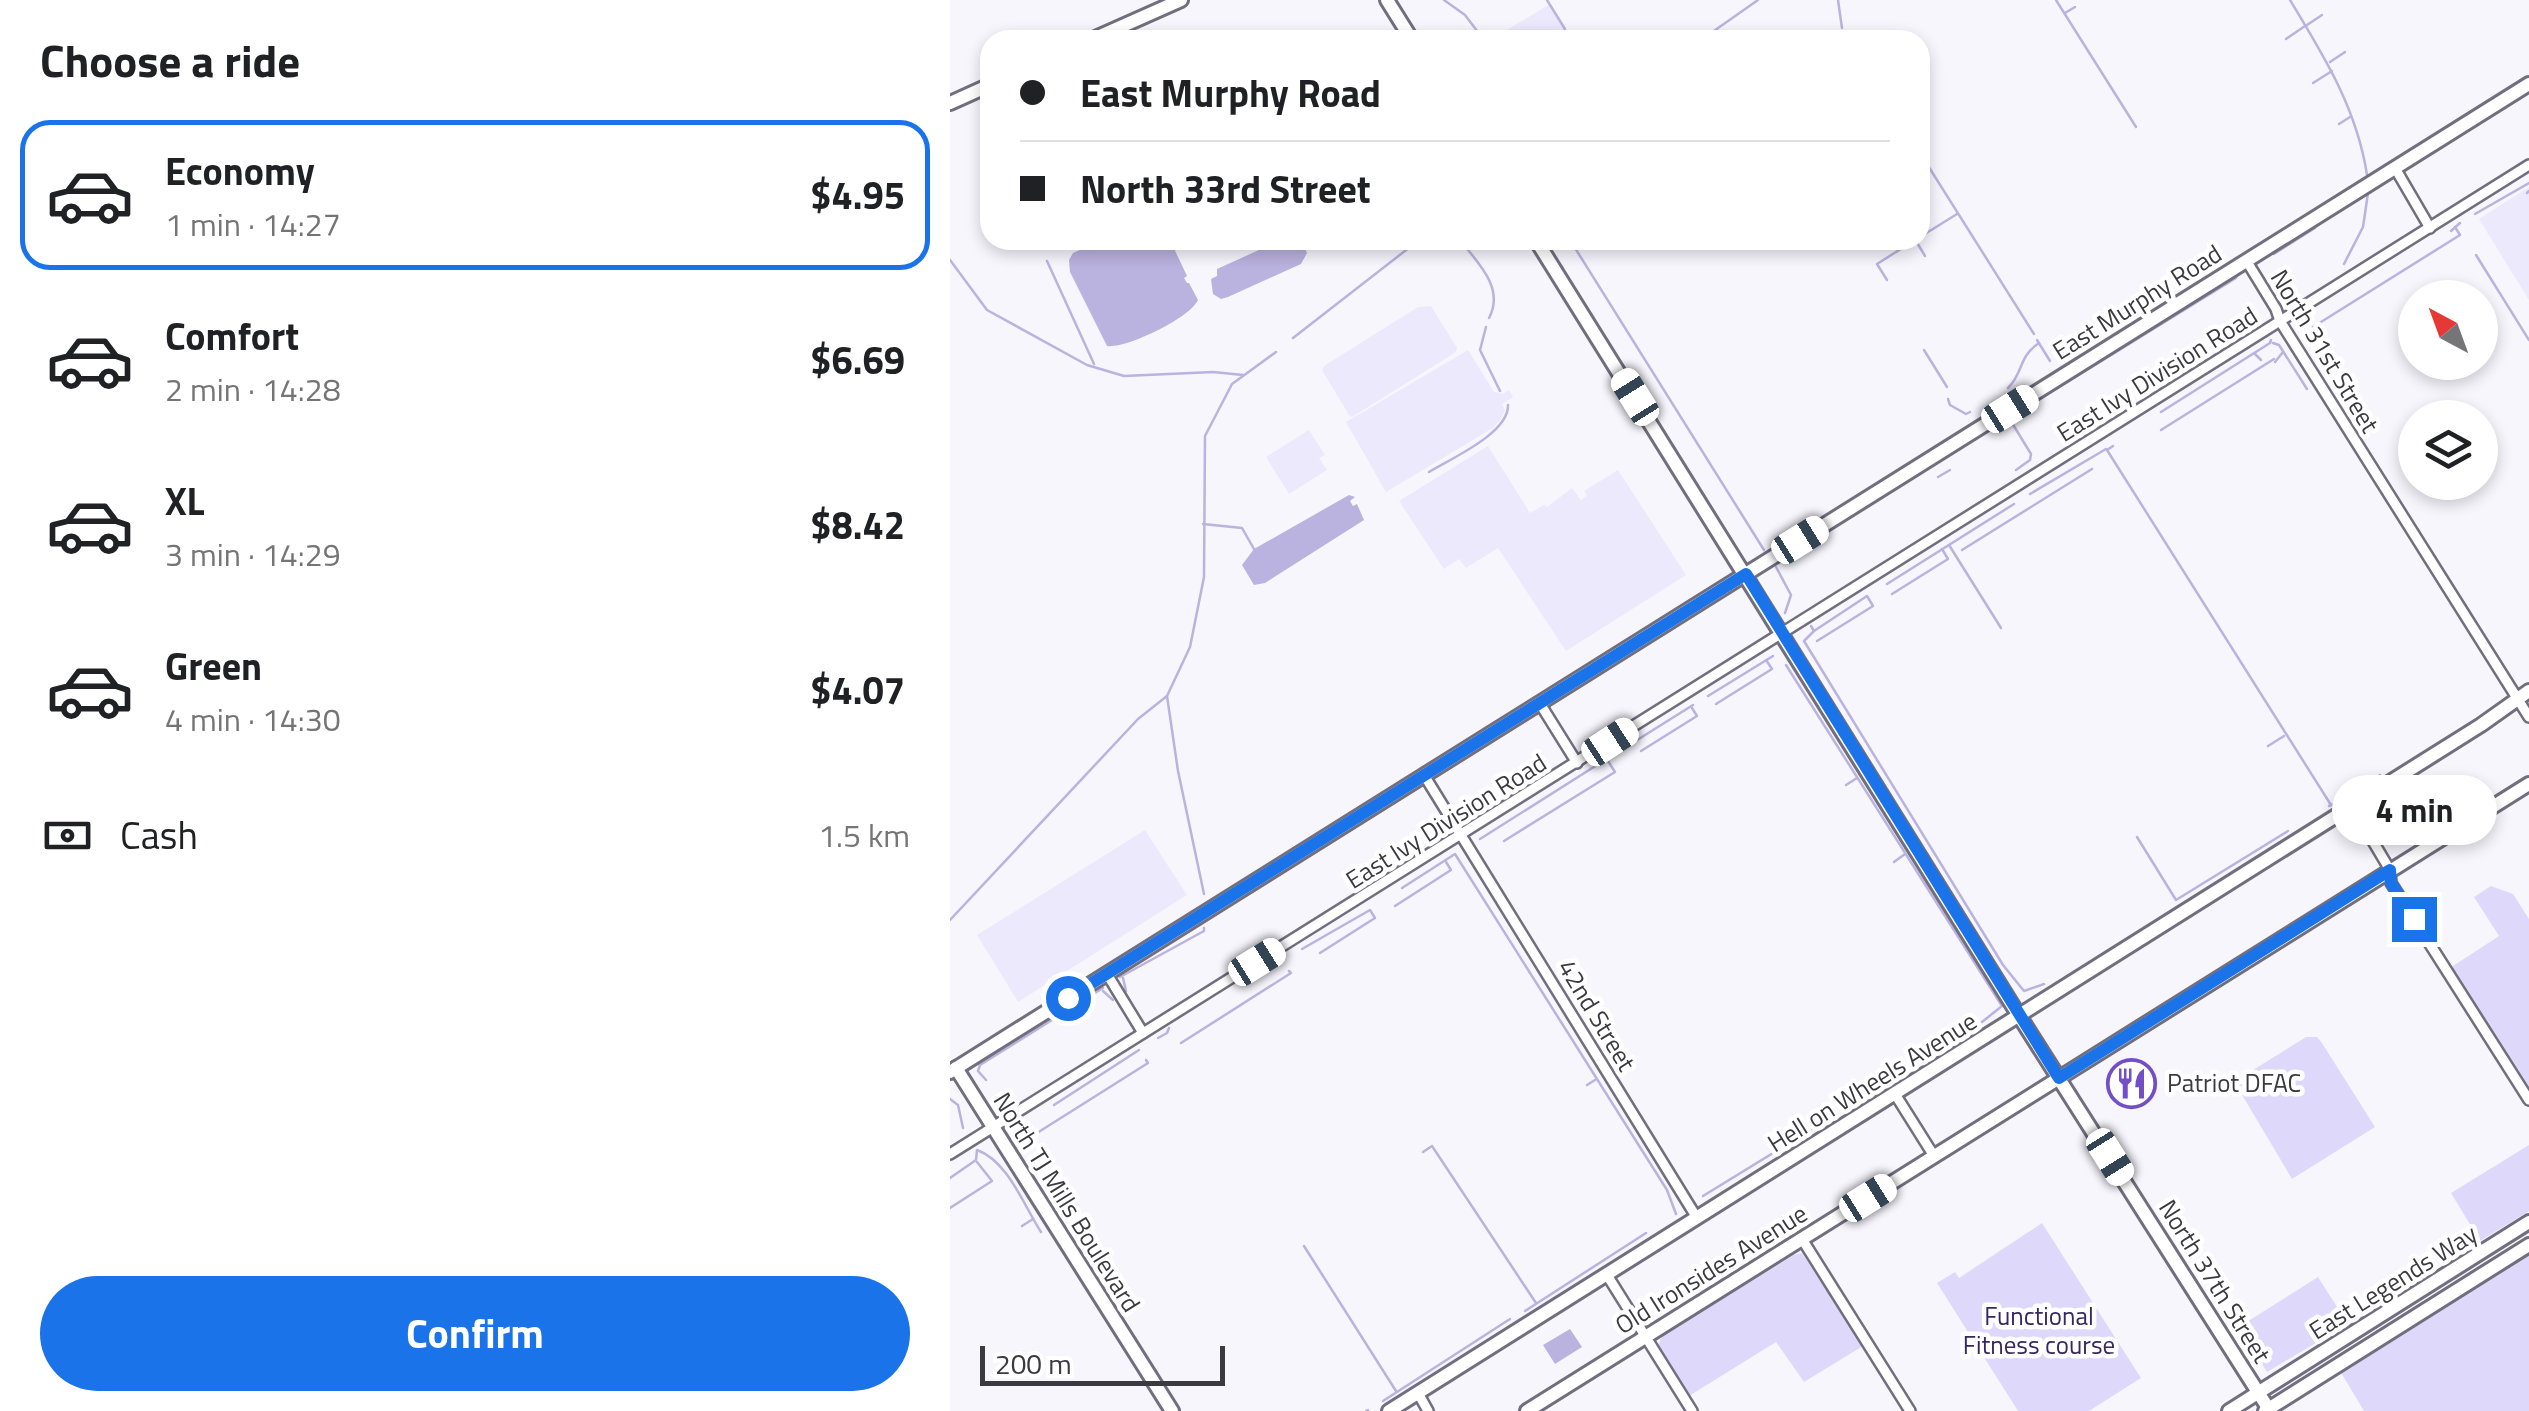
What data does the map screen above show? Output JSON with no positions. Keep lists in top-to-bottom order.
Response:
{
  "streets": {
    "street": [
      "East Murphy Road",
      "North 31st Street",
      "East Ivy Division Road",
      "42nd Street",
      "Hell on Wheels Avenue",
      "North TJ Mills Boulevard",
      "Old Ironsides Avenue",
      "North 37th Street",
      "East Legends Way"
    ]
  },
  "crossings": [
    ["East Murphy Road", "North 31st Street"],
    ["East Murphy Road", "42nd Street"],
    ["East Murphy Road", "North TJ Mills Boulevard"],
    ["East Murphy Road", "North 37th Street"],
    ["North 31st Street", "East Ivy Division Road"],
    ["North 31st Street", "Hell on Wheels Avenue"],
    ["East Ivy Division Road", "42nd Street"],
    ["East Ivy Division Road", "North TJ Mills Boulevard"],
    ["East Ivy Division Road", "North 37th Street"],
    ["42nd Street", "Hell on Wheels Avenue"],
    ["Hell on Wheels Avenue", "North 37th Street"],
    ["Old Ironsides Avenue", "North 37th Street"],
    ["North 37th Street", "East Legends Way"]
  ],
  "parks": ["Functional Fitness course"],
  "places": {
    "restaurant": ["Patriot DFAC"]
  },
  "scale_bar": "200 m",
  "north": "top left",
  "page": {
    "heading": "Choose a ride",
    "banner": ["East Murphy Road", "North 33rd Street"],
    "list": [
      {
        "name": "Economy",
        "note": "1 min · 14:27",
        "value": "$4.95"
      },
      {
        "name": "Comfort",
        "note": "2 min · 14:28",
        "value": "$6.69"
      },
      {
        "name": "XL",
        "note": "3 min · 14:29",
        "value": "$8.42"
      },
      {
        "name": "Green",
        "note": "4 min · 14:30",
        "value": "$4.07"
      }
    ],
    "bubble": "4 min",
    "pay": ["Cash", "1.5 km"],
    "buttons": "Confirm",
    "scale": "200 m"
  }
}
